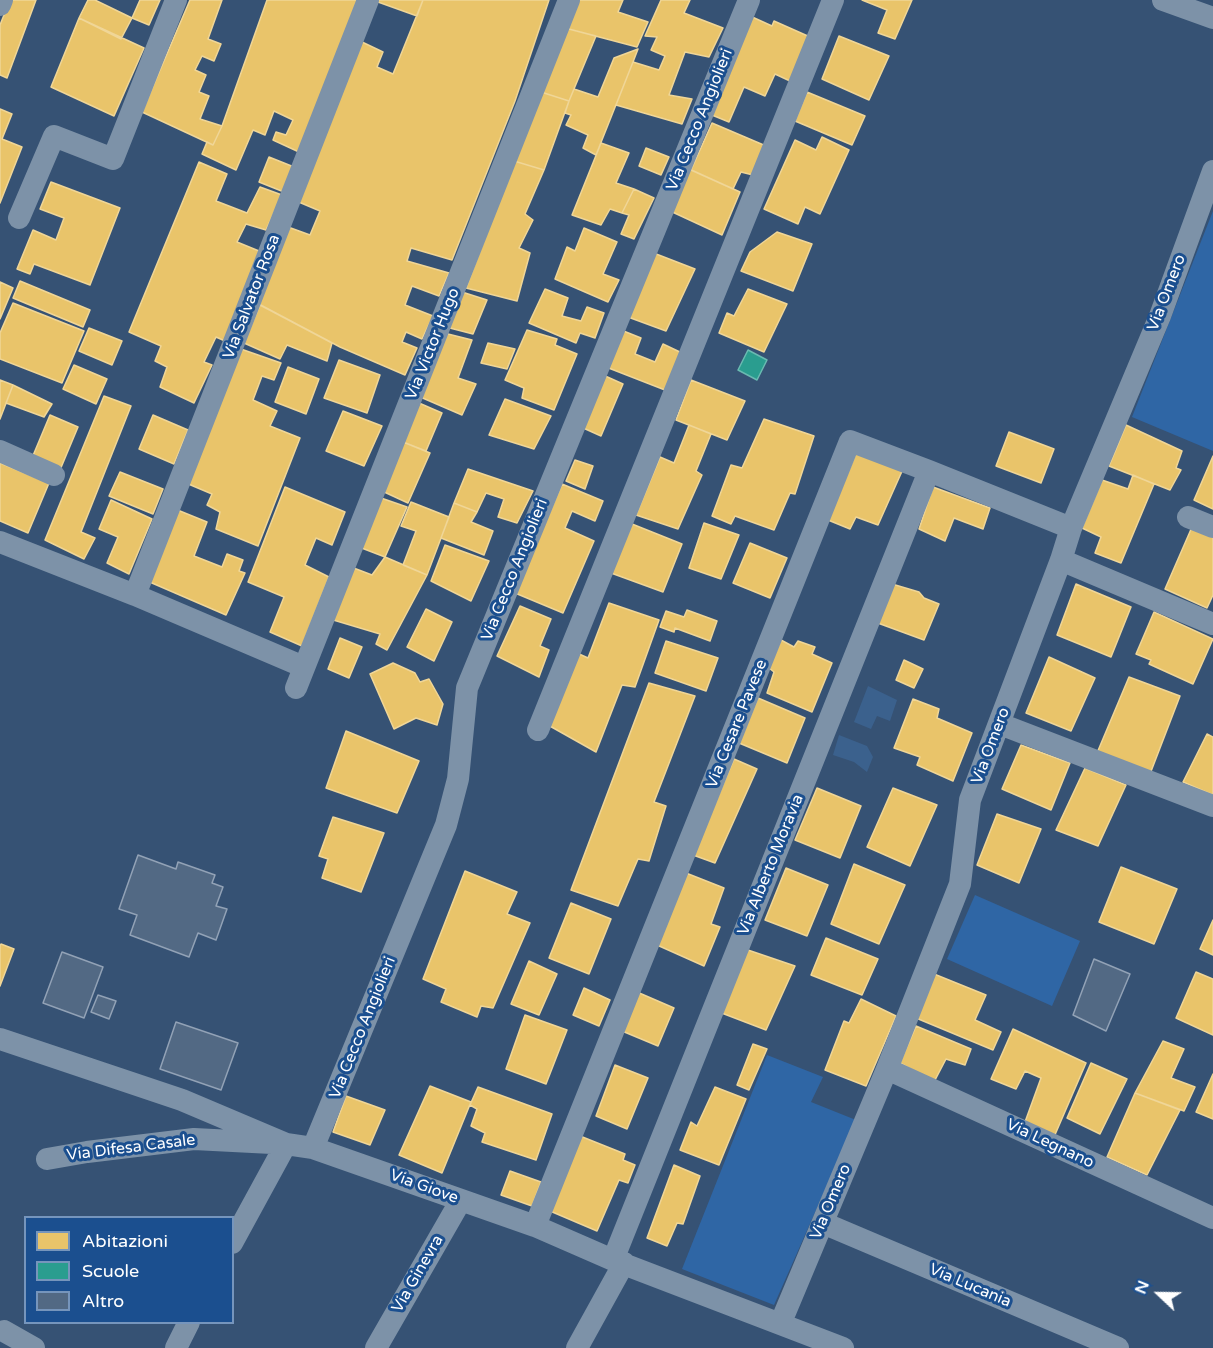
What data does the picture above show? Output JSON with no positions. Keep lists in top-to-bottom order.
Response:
{
  "streets": {
    "street": [
      "Via Cecco Angiolieri",
      "Via Omero",
      "Via Salvator Rosa",
      "Via Victor Hugo",
      "Via Cesare Pavese",
      "Via Alberto Moravia",
      "Via Legnano",
      "Via Difesa Casale",
      "Via Giove",
      "Via Ginevra",
      "Via Lucania"
    ]
  },
  "crossings": [
    ["Via Cecco Angiolieri", "Via Giove"],
    ["Via Omero", "Via Cesare Pavese"],
    ["Via Omero", "Via Legnano"],
    ["Via Omero", "Via Giove"],
    ["Via Omero", "Via Lucania"],
    ["Via Salvator Rosa", "Via Victor Hugo"],
    ["Via Cesare Pavese", "Via Alberto Moravia"],
    ["Via Cesare Pavese", "Via Giove"],
    ["Via Alberto Moravia", "Via Giove"],
    ["Via Difesa Casale", "Via Giove"],
    ["Via Giove", "Via Ginevra"]
  ],
  "legend": ["Abitazioni", "Scuole", "Altro"],
  "north": "left"
}
